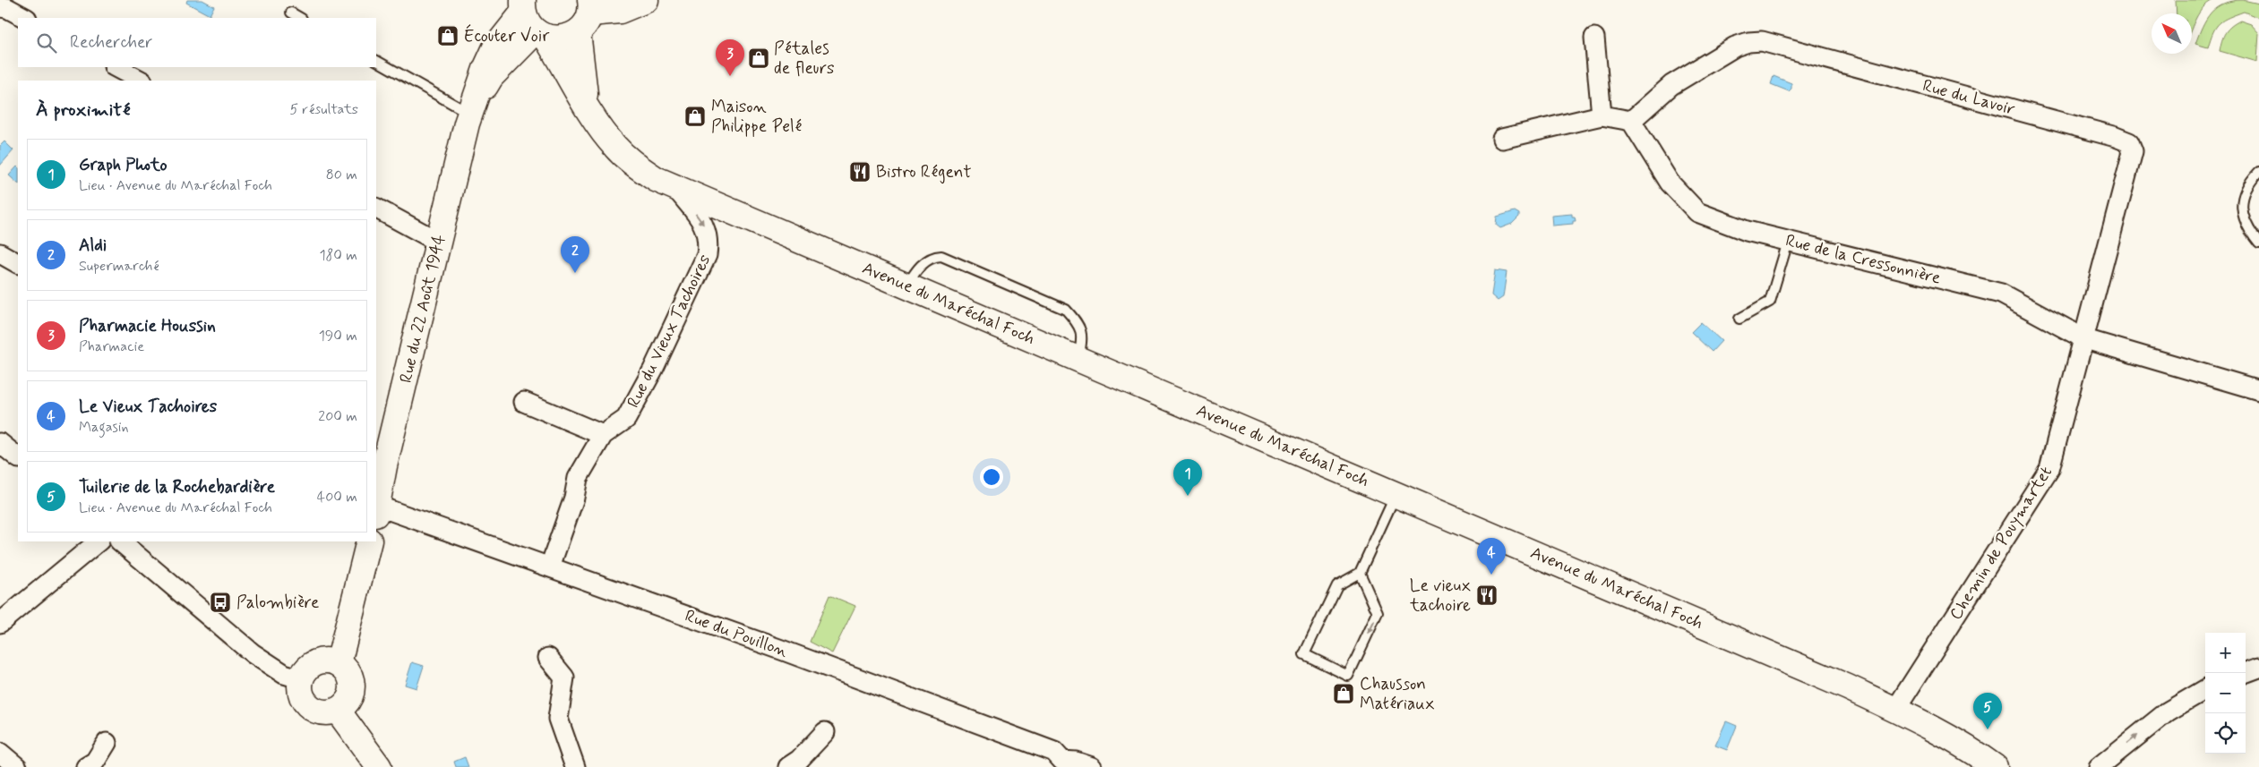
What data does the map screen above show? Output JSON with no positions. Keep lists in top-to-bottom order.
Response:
{
  "streets": {
    "main road": ["Avenue du Maréchal Foch", "Rue du 22 Août 1944"],
    "street": [
      "Rue du Lavoir",
      "Rue de la Cressonnière",
      "Rue du Vieux Tachoires",
      "Chemin de Pouymartet",
      "Rue du Pouillon"
    ]
  },
  "crossings": [
    ["Rue du Lavoir", "Rue de la Cressonnière"],
    ["Rue du Lavoir", "Chemin de Pouymartet"],
    ["Rue de la Cressonnière", "Chemin de Pouymartet"],
    ["Avenue du Maréchal Foch", "Rue du 22 Août 1944"],
    ["Avenue du Maréchal Foch", "Rue du Vieux Tachoires"],
    ["Avenue du Maréchal Foch", "Chemin de Pouymartet"],
    ["Rue du 22 Août 1944", "Rue du Pouillon"],
    ["Rue du Vieux Tachoires", "Rue du Pouillon"]
  ],
  "one_way": ["Rue du Vieux Tachoires"],
  "places": {
    "shop": [
      "Écouter Voir",
      "Pétales de fleurs",
      "Maison Philippe Pelé",
      "Chausson Matériaux"
    ],
    "restaurant": ["Bistro Régent", "Le vieux tachoire"],
    "bus stop": ["Palombière"]
  },
  "north": "top left",
  "page": {
    "search": "Rechercher",
    "pins": [
      "3",
      "2",
      "1",
      "4",
      "5"
    ],
    "heading": ["À proximité", "5 résultats"],
    "list": [
      {
        "mark": "1",
        "name": "Graph Photo",
        "note": "Lieu · Avenue du Maréchal Foch",
        "value": "80 m"
      },
      {
        "mark": "2",
        "name": "Aldi",
        "note": "Supermarché",
        "value": "180 m"
      },
      {
        "mark": "3",
        "name": "Pharmacie Houssin",
        "note": "Pharmacie",
        "value": "190 m"
      },
      {
        "mark": "4",
        "name": "Le Vieux Tachoires",
        "note": "Magasin",
        "value": "200 m"
      },
      {
        "mark": "5",
        "name": "Tuilerie de la Rochebardière",
        "note": "Lieu · Avenue du Maréchal Foch",
        "value": "400 m"
      }
    ],
    "map_buttons": ["+", "−"]
  }
}
